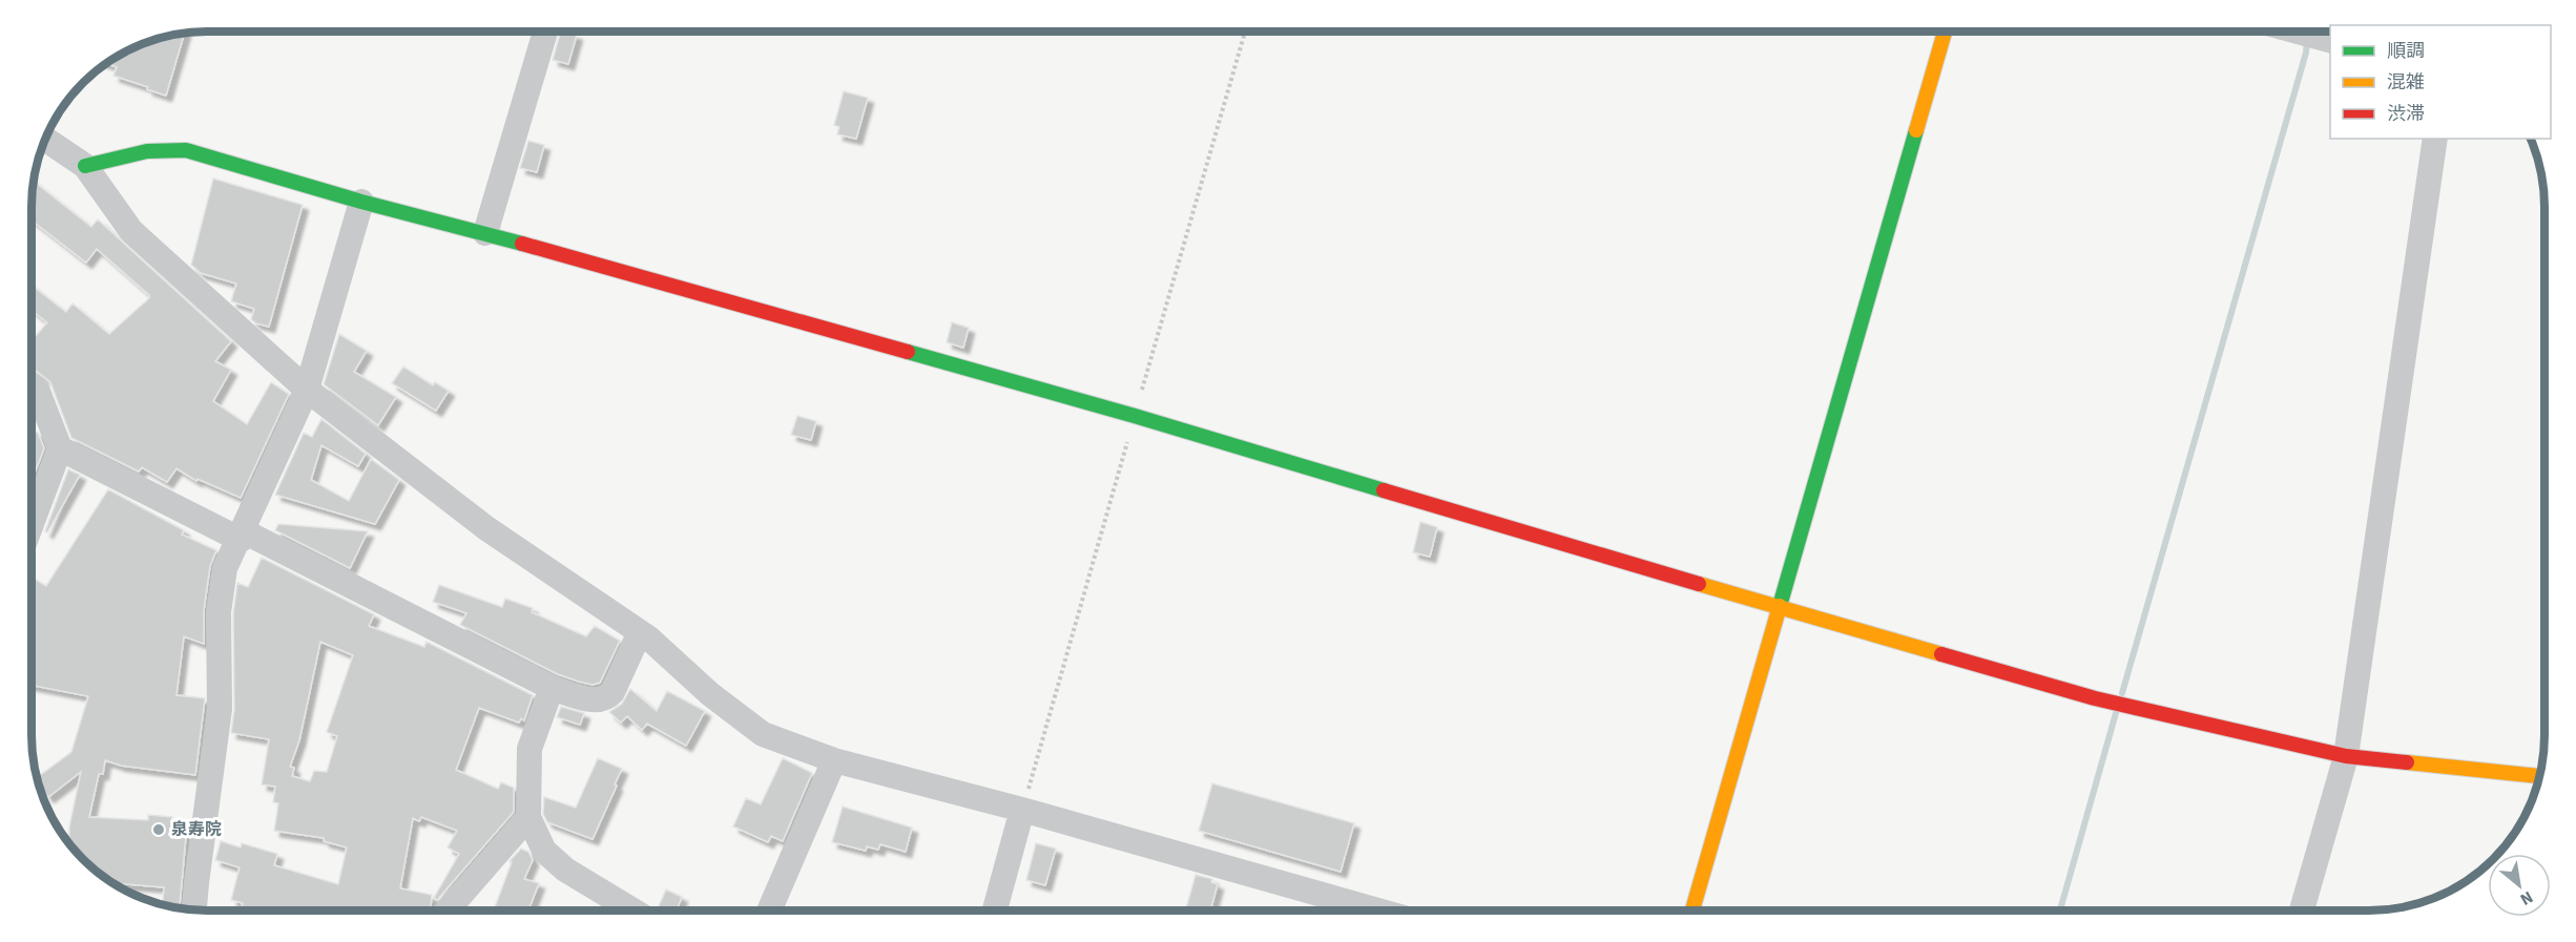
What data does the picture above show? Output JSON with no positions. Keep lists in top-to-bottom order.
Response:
{
  "places": ["泉寿院"],
  "legend": ["順調", "混雑", "渋滞"],
  "north": "bottom right"
}
